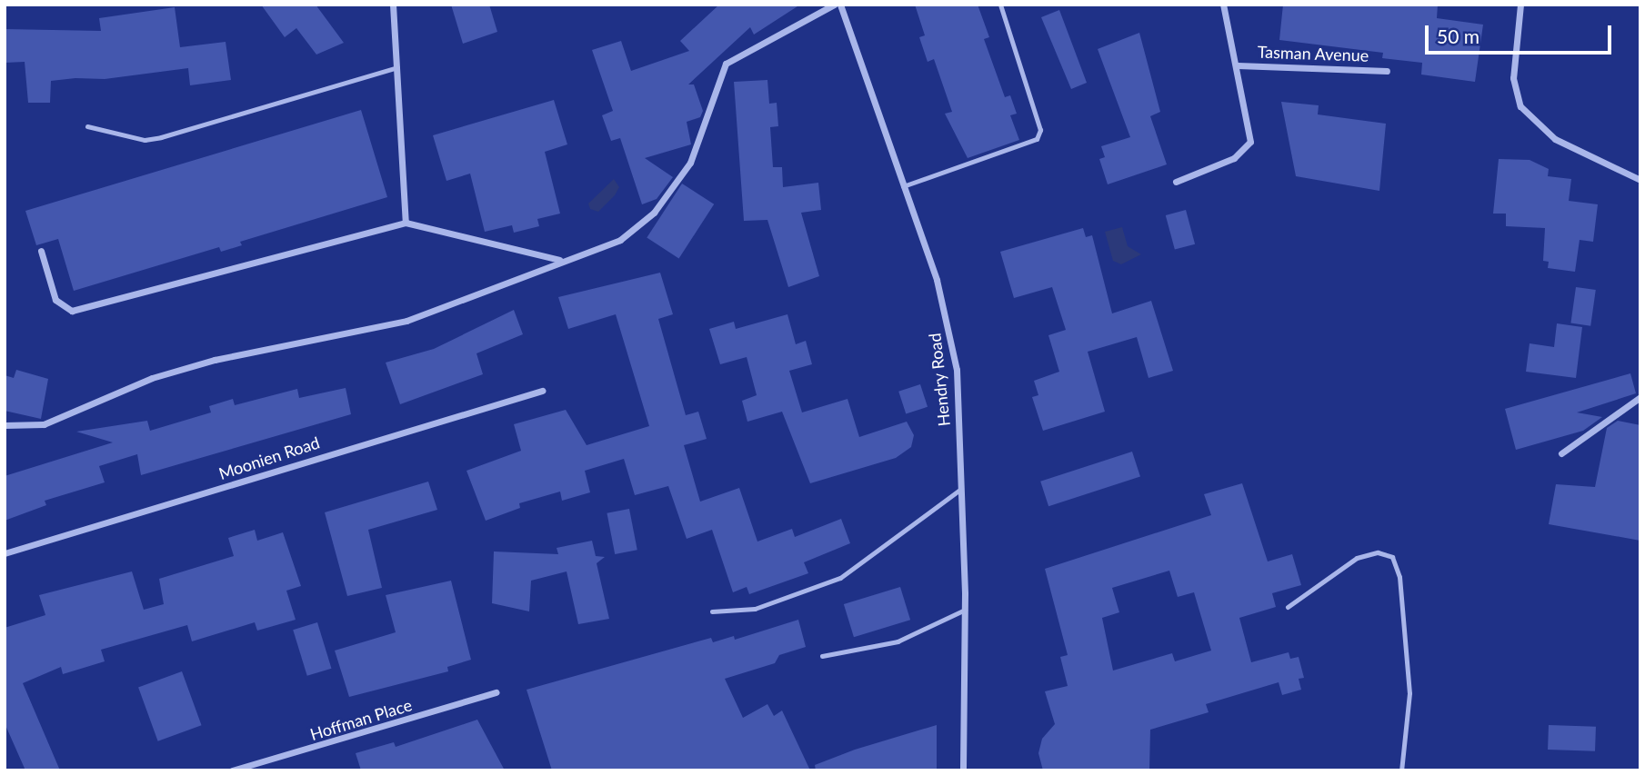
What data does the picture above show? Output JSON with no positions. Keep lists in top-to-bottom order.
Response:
{
  "streets": {
    "street": [
      "Tasman Avenue",
      "Hendry Road",
      "Moonien Road",
      "Hoffman Place"
    ]
  },
  "scale_bar": "50 m"
}
